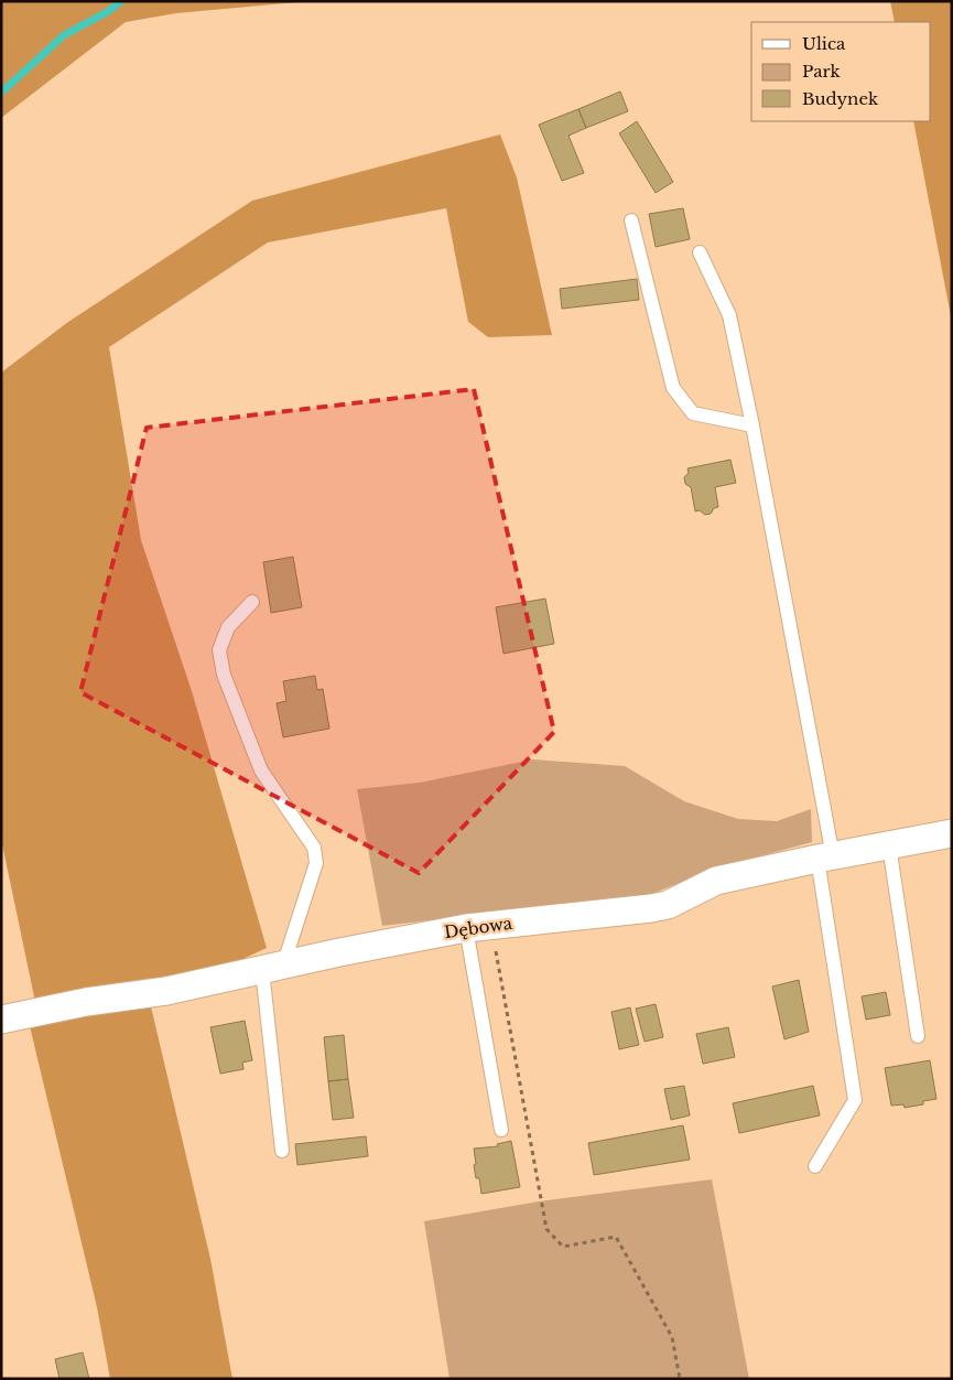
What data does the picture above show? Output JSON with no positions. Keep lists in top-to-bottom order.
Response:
{
  "streets": {
    "street": ["Dębowa"]
  },
  "legend": ["Ulica", "Park", "Budynek"]
}
